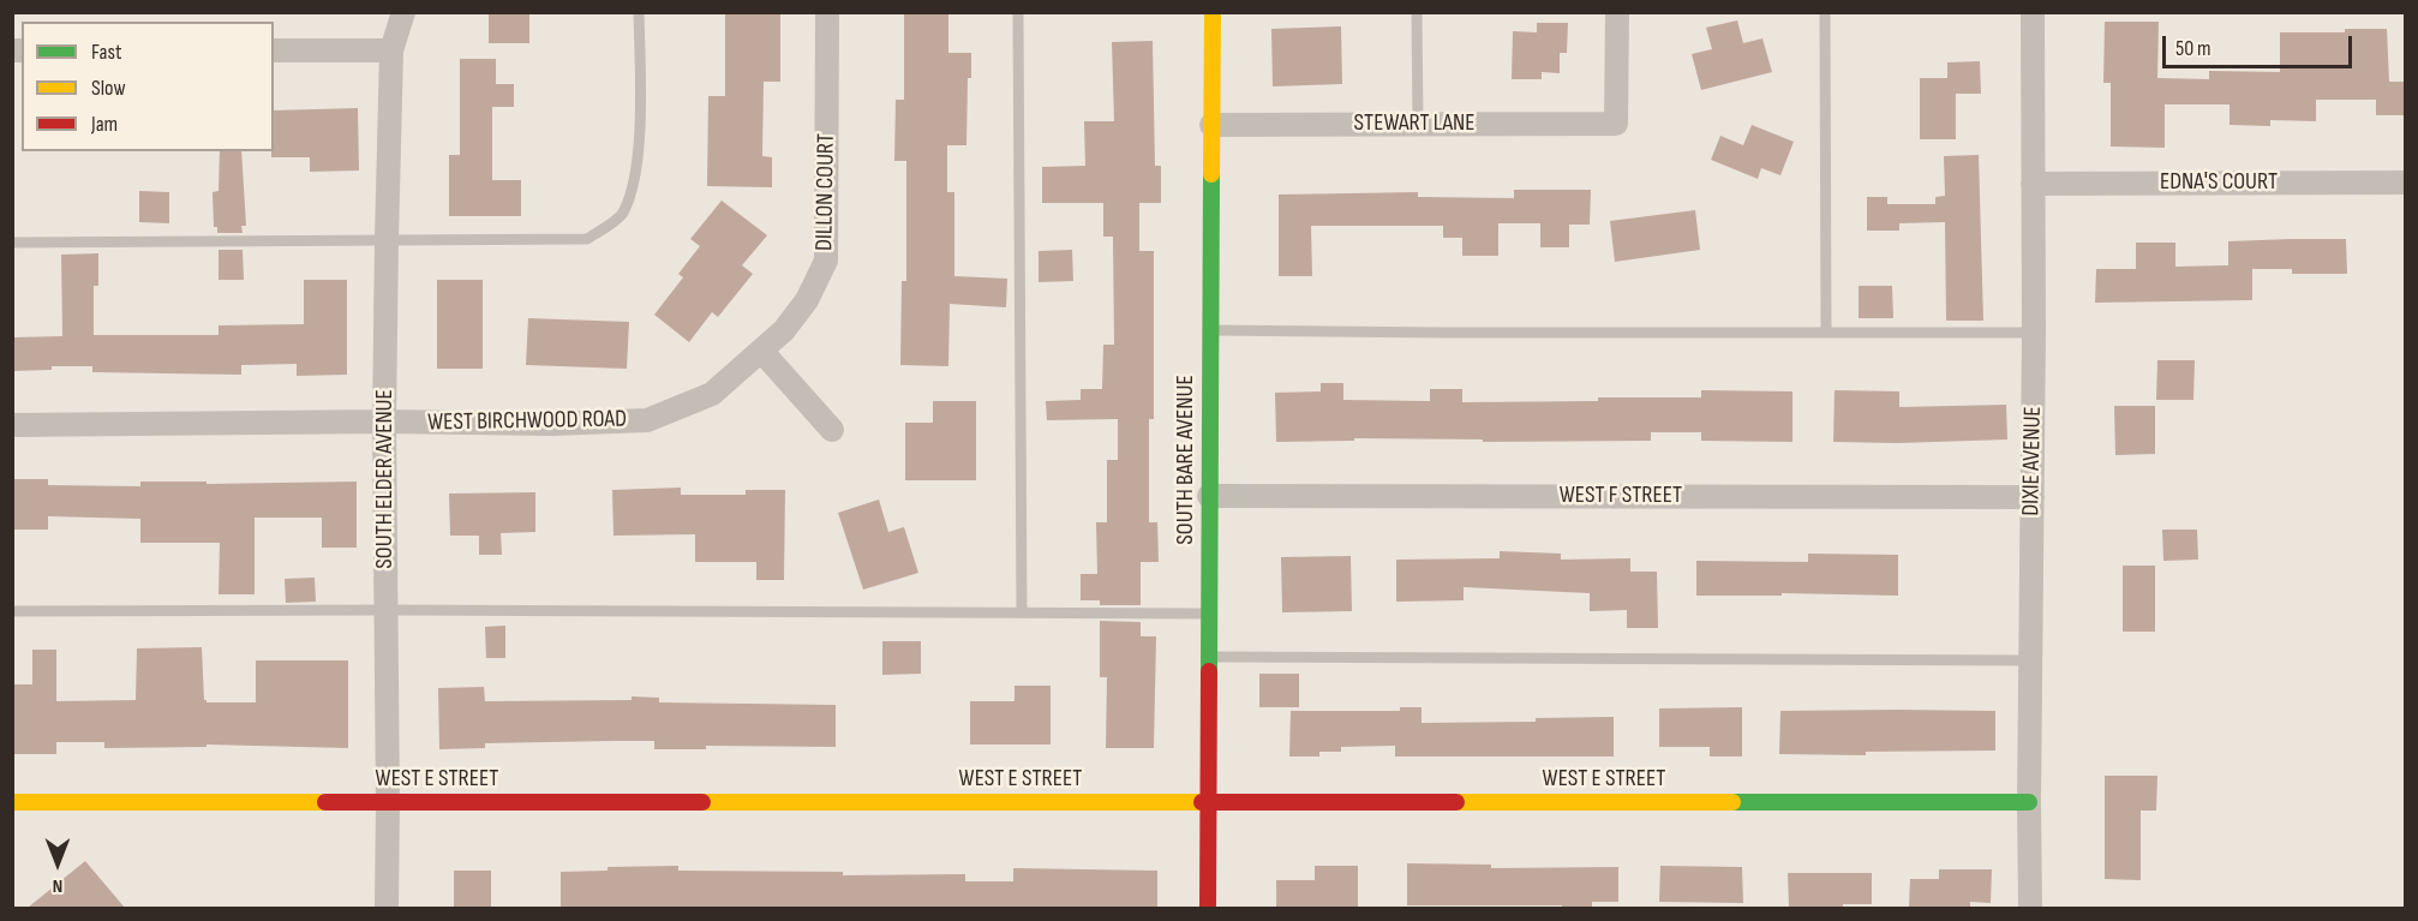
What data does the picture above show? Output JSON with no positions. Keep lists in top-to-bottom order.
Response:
{
  "streets": {
    "street": [
      "STEWART LANE",
      "EDNA'S COURT",
      "DILLON COURT",
      "WEST BIRCHWOOD ROAD",
      "SOUTH BARE AVENUE",
      "DIXIE AVENUE",
      "SOUTH ELDER AVENUE",
      "WEST F STREET",
      "WEST E STREET"
    ]
  },
  "crossings": [
    ["STEWART LANE", "SOUTH BARE AVENUE"],
    ["EDNA'S COURT", "DIXIE AVENUE"],
    ["DILLON COURT", "WEST BIRCHWOOD ROAD"],
    ["WEST BIRCHWOOD ROAD", "SOUTH ELDER AVENUE"],
    ["SOUTH BARE AVENUE", "WEST F STREET"],
    ["SOUTH BARE AVENUE", "WEST E STREET"],
    ["DIXIE AVENUE", "WEST F STREET"],
    ["DIXIE AVENUE", "WEST E STREET"],
    ["SOUTH ELDER AVENUE", "WEST E STREET"]
  ],
  "legend": ["Fast", "Slow", "Jam"],
  "scale_bar": "50 m",
  "north": "bottom"
}
